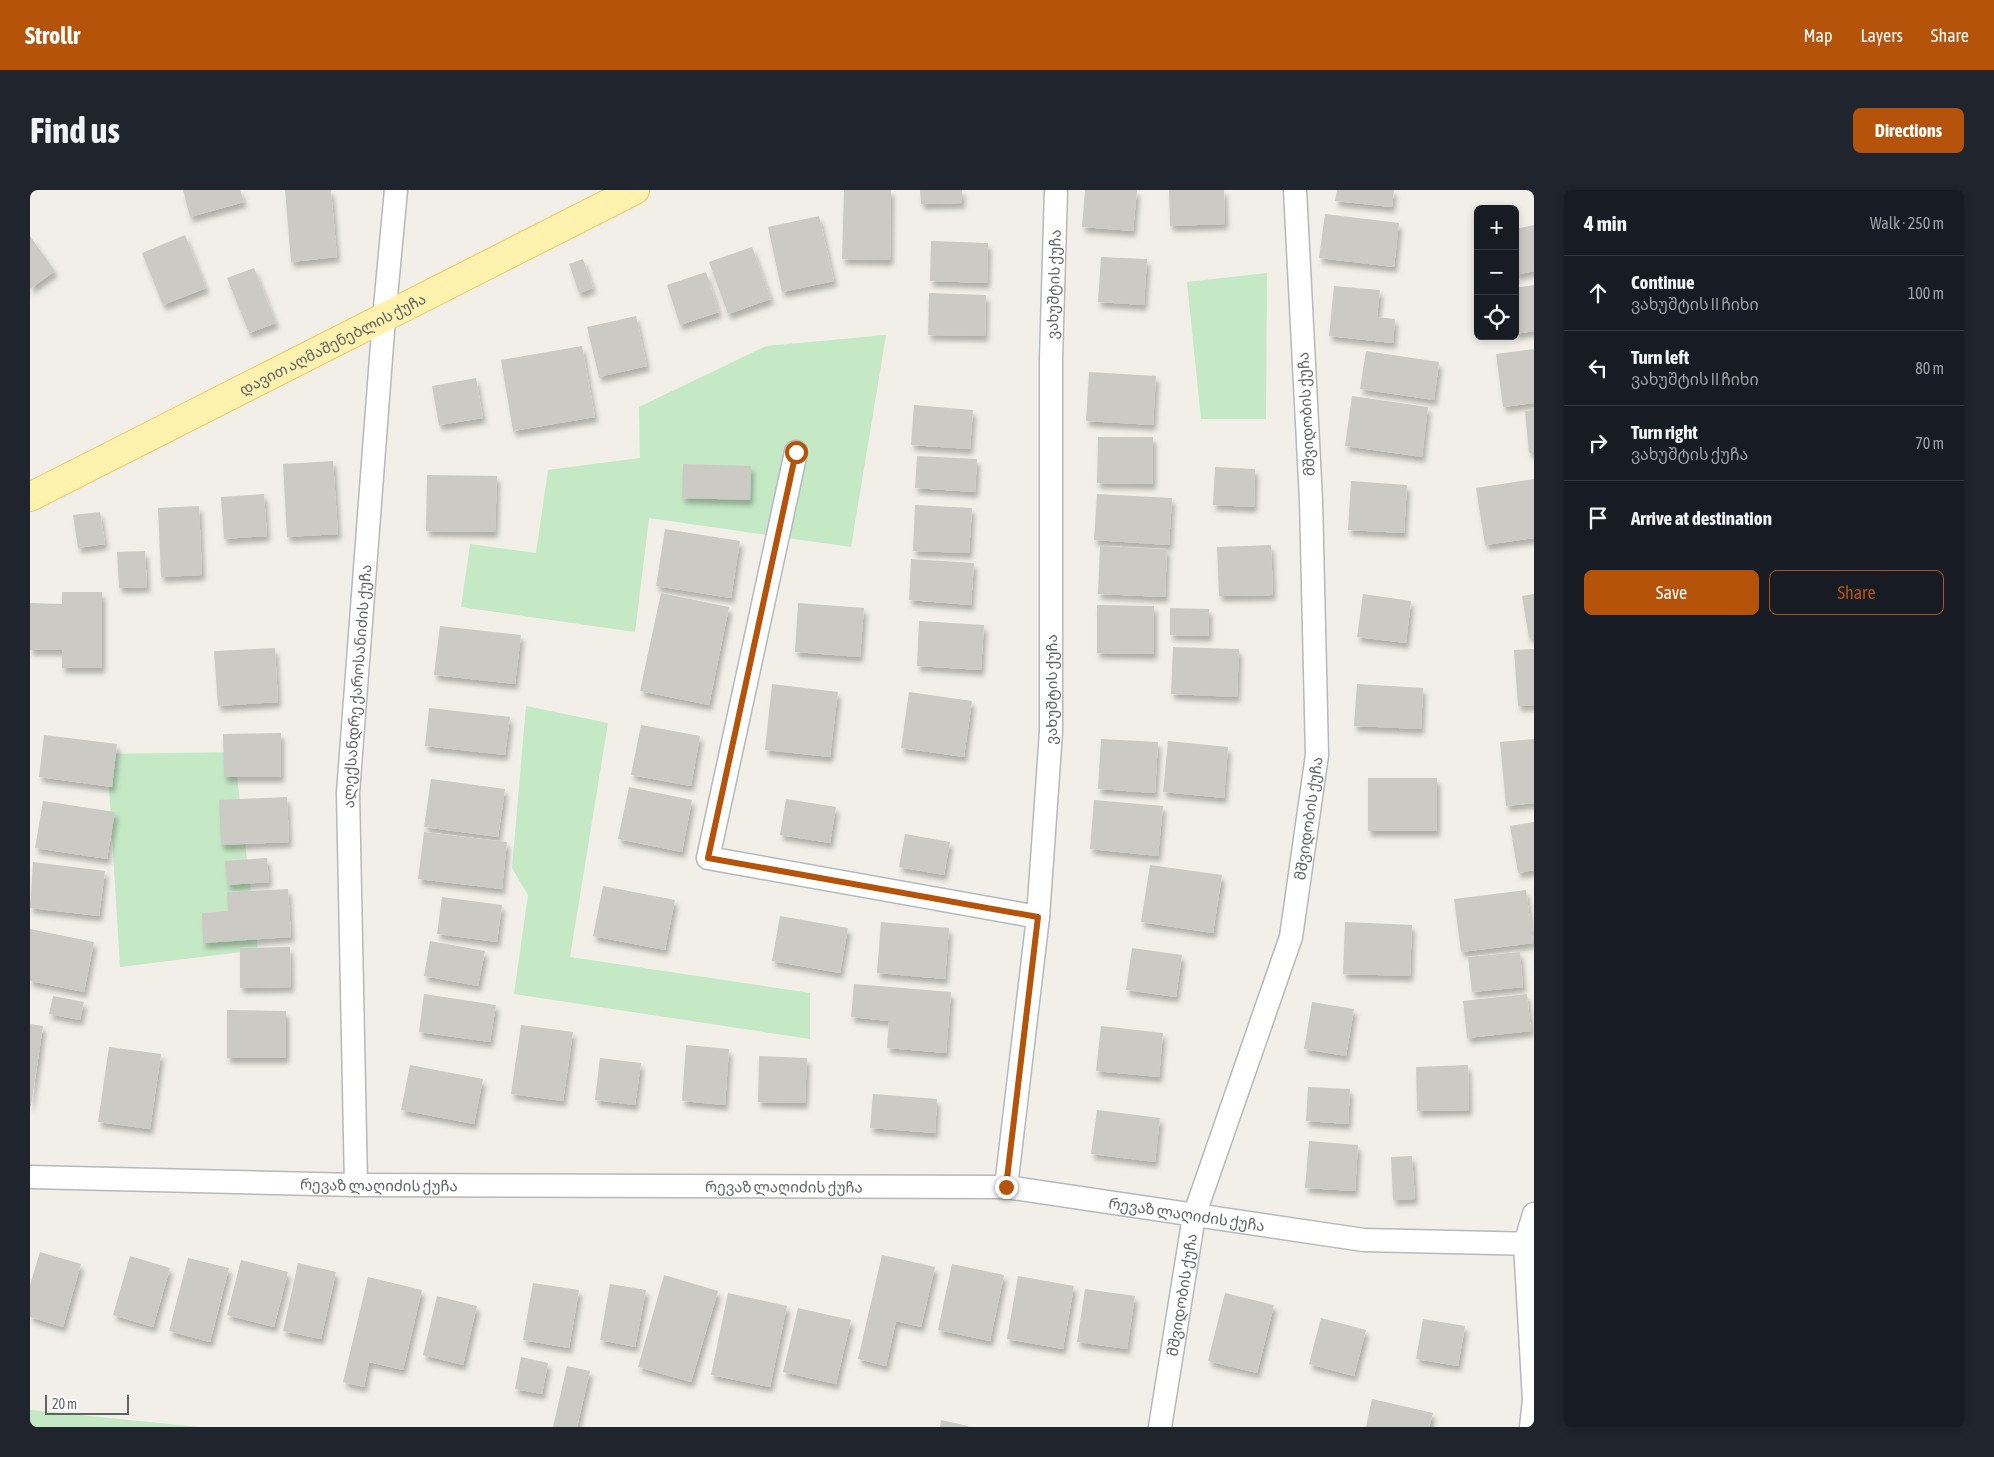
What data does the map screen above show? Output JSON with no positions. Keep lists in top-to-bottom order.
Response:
{
  "streets": {
    "main road": ["დავით აღმაშენებლის ქუჩა"],
    "street": [
      "ვახუშტის ქუჩა",
      "მშვიდობის ქუჩა",
      "ალექსანდრე ქაროსანიძის ქუჩა",
      "რევაზ ლაღიძის ქუჩა"
    ]
  },
  "crossings": [
    ["ვახუშტის ქუჩა", "რევაზ ლაღიძის ქუჩა"],
    ["დავით აღმაშენებლის ქუჩა", "ალექსანდრე ქაროსანიძის ქუჩა"],
    ["მშვიდობის ქუჩა", "რევაზ ლაღიძის ქუჩა"],
    ["ალექსანდრე ქაროსანიძის ქუჩა", "რევაზ ლაღიძის ქუჩა"]
  ],
  "scale_bar": "20 m",
  "page": {
    "header": "Strollr",
    "nav": ["Map", "Layers", "Share"],
    "buttons": [
      "Directions",
      ["Save", "Share"]
    ],
    "title": "Find us",
    "heading": ["4 min", "Walk · 250 m"],
    "map_buttons": ["+", "−"],
    "list": [
      ["Continue", "ვახუშტის II ჩიხი", "100 m"],
      ["Turn left", "ვახუშტის II ჩიხი", "80 m"],
      ["Turn right", "ვახუშტის ქუჩა", "70 m"],
      "Arrive at destination"
    ],
    "scale": "20 m"
  }
}
